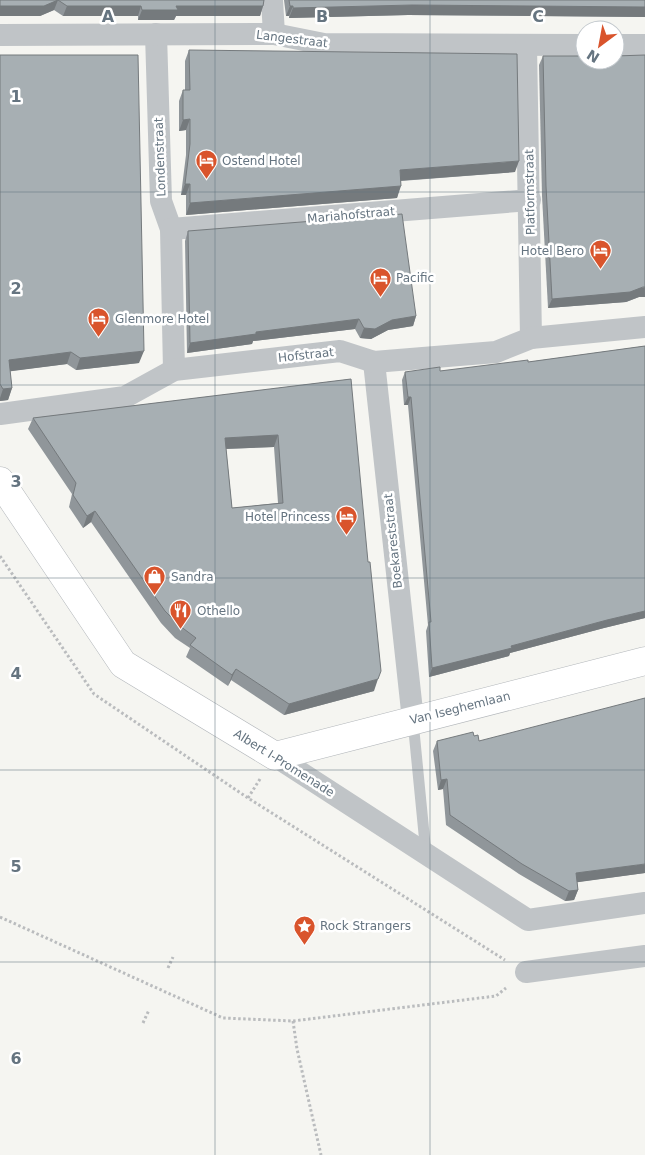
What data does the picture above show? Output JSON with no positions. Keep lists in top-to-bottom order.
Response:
{
  "streets": {
    "street": [
      "Langestraat",
      "Londenstraat",
      "Platformstraat",
      "Mariahofstraat",
      "Hofstraat",
      "Boekareststraat",
      "Van Iseghemlaan",
      "Albert I-Promenade"
    ]
  },
  "crossings": [
    ["Langestraat", "Londenstraat"],
    ["Langestraat", "Platformstraat"],
    ["Londenstraat", "Mariahofstraat"],
    ["Londenstraat", "Hofstraat"],
    ["Platformstraat", "Mariahofstraat"],
    ["Platformstraat", "Hofstraat"],
    ["Hofstraat", "Boekareststraat"],
    ["Boekareststraat", "Van Iseghemlaan"],
    ["Van Iseghemlaan", "Albert I-Promenade"]
  ],
  "places": {
    "hotel": [
      "Ostend Hotel",
      "Hotel Bero",
      "Pacific",
      "Glenmore Hotel",
      "Hotel Princess"
    ],
    "shop": ["Sandra"],
    "restaurant": ["Othello"],
    "place": ["Rock Strangers"]
  },
  "north": "bottom left",
  "grid": {
    "columns": ["A", "B", "C"],
    "rows": [
      "1",
      "2",
      "3",
      "4",
      "5",
      "6"
    ]
  }
}
